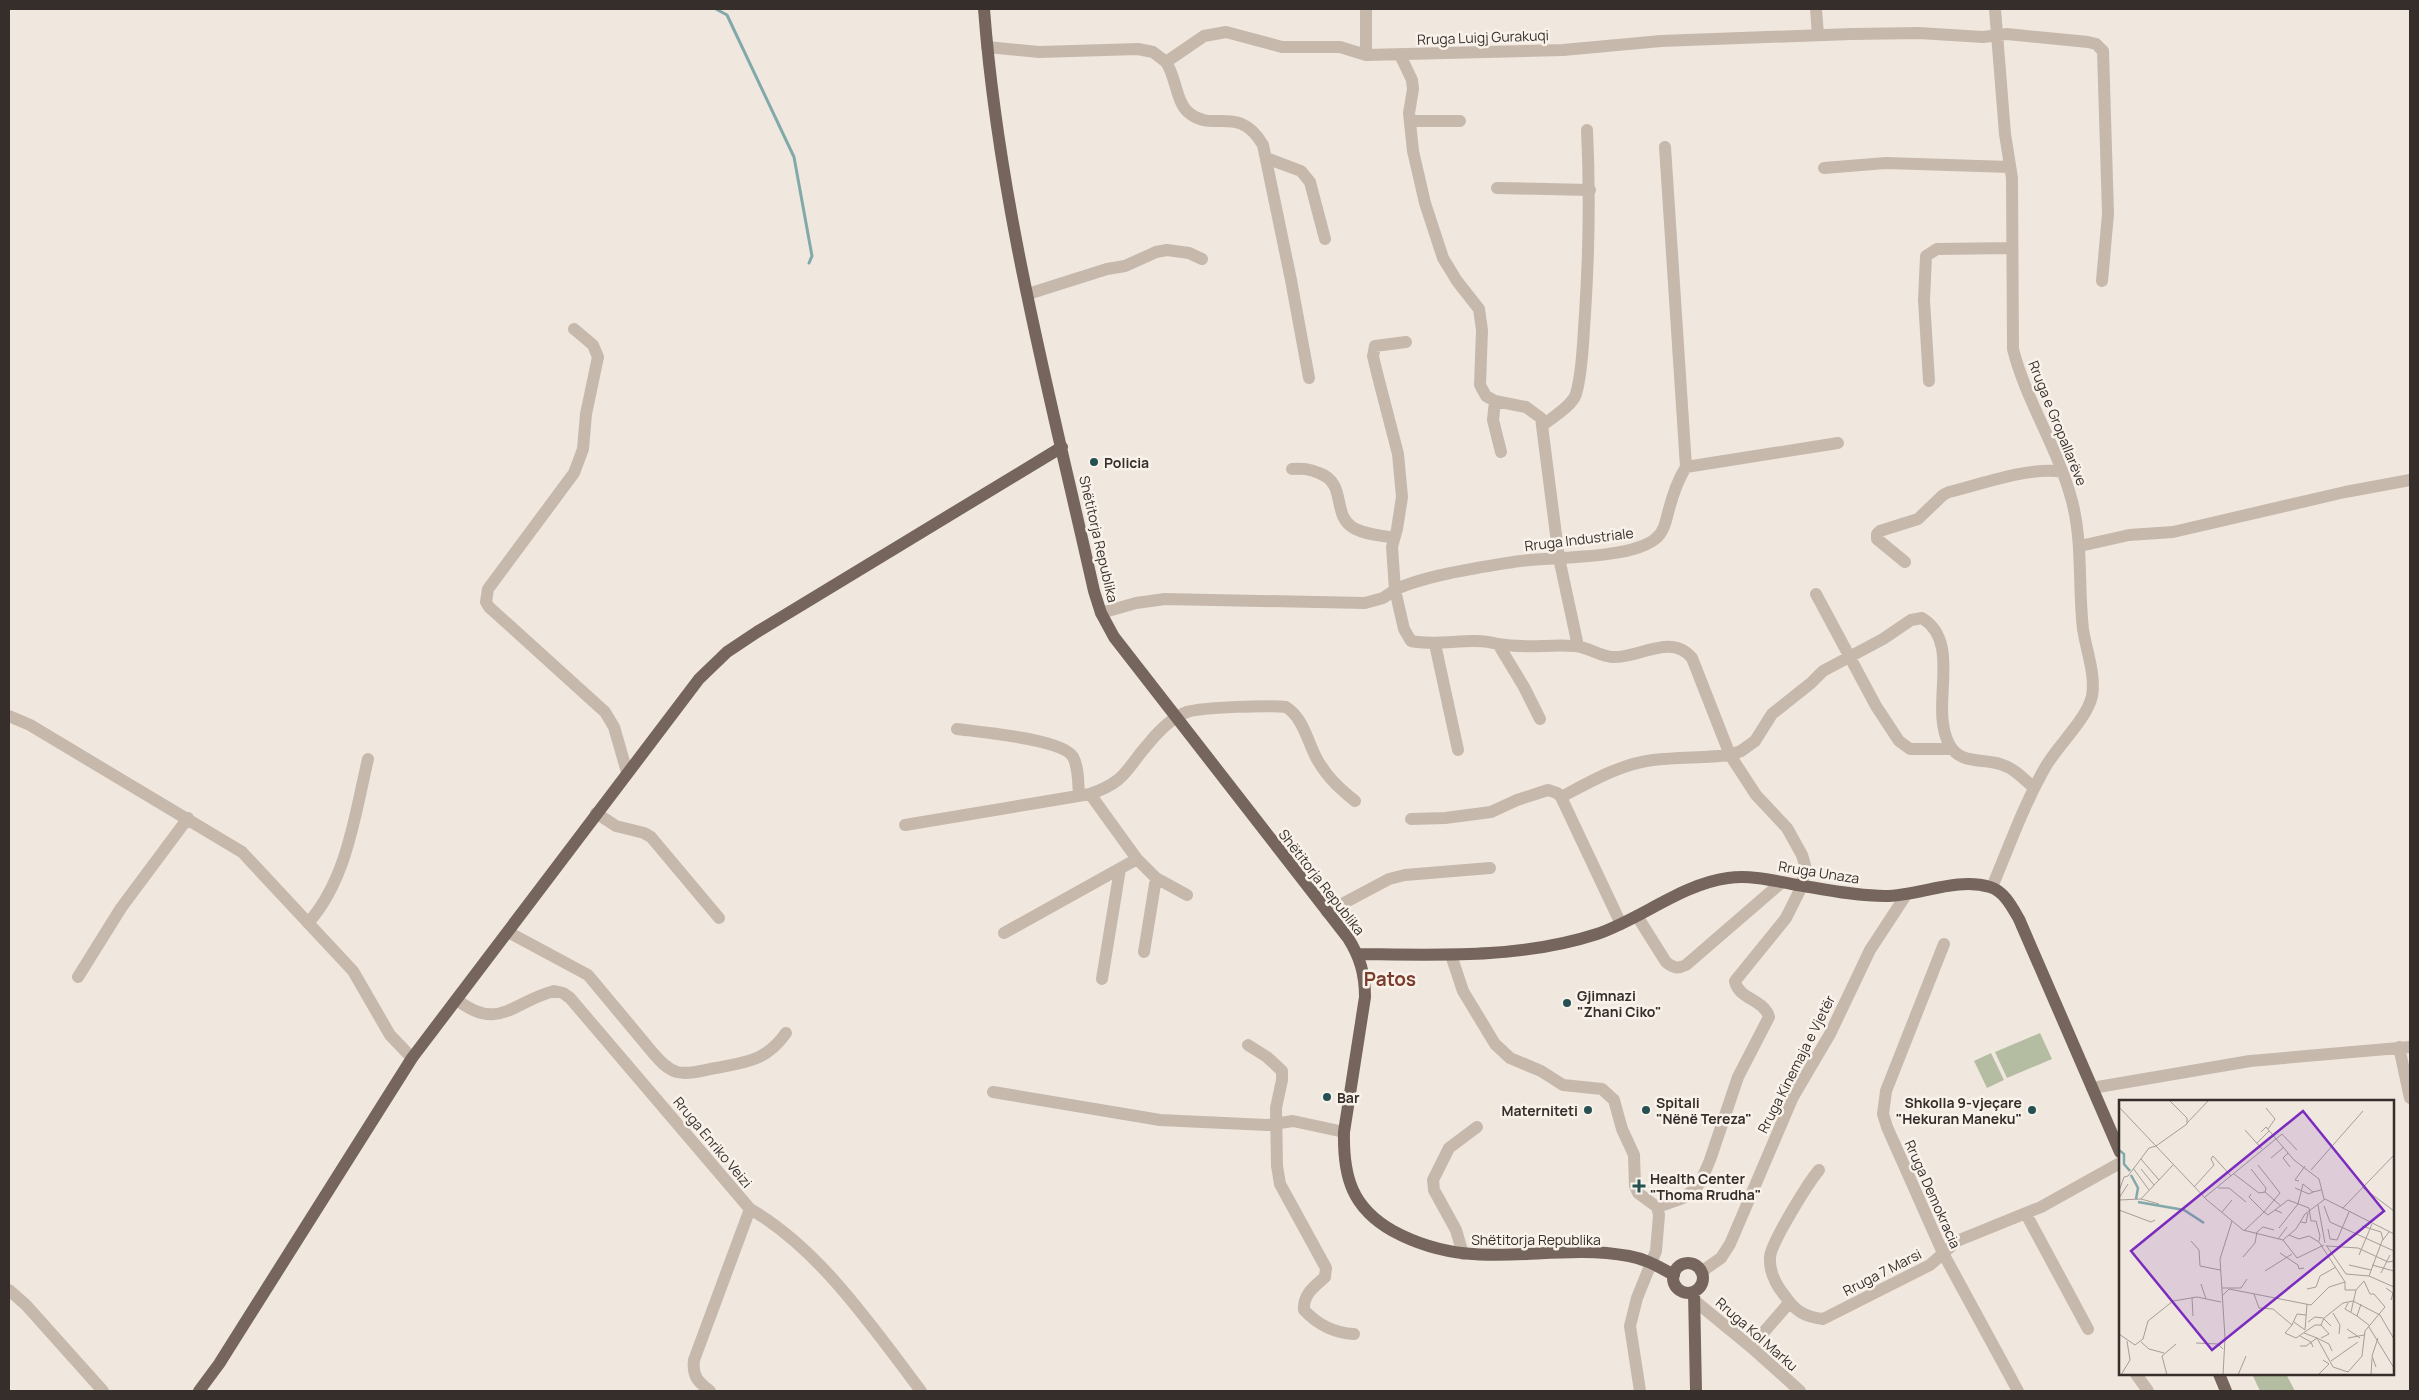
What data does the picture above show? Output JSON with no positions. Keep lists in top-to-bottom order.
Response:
{
  "streets": {
    "main road": ["Shëtitorja Republika", "Rruga Unaza"],
    "street": [
      "Rruga Luigj Gurakuqi",
      "Rruga e Gropallarëve",
      "Rruga Industriale",
      "Rruga Kinemaja e Vjetër",
      "Rruga Enriko Veizi",
      "Rruga Demokracia",
      "Rruga 7 Marsi",
      "Rruga Kol Marku"
    ]
  },
  "crossings": [
    ["Rruga Luigj Gurakuqi", "Rruga e Gropallarëve"],
    ["Rruga e Gropallarëve", "Rruga Unaza"],
    ["Shëtitorja Republika", "Rruga Industriale"],
    ["Shëtitorja Republika", "Rruga Unaza"],
    ["Shëtitorja Republika", "Rruga Kinemaja e Vjetër"],
    ["Shëtitorja Republika", "Rruga Kol Marku"],
    ["Rruga Unaza", "Rruga Kinemaja e Vjetër"],
    ["Rruga Kinemaja e Vjetër", "Rruga Kol Marku"],
    ["Rruga Demokracia", "Rruga 7 Marsi"]
  ],
  "districts": ["Patos"],
  "places": {
    "other": [
      "Policia",
      "Gjimnazi \"Zhani Ciko\"",
      "Bar",
      "Materniteti",
      "Spitali \"Nënë Tereza\"",
      "Shkolla 9-vjeçare \"Hekuran Maneku\""
    ],
    "health": ["Health Center \"Thoma Rrudha\""]
  }
}
